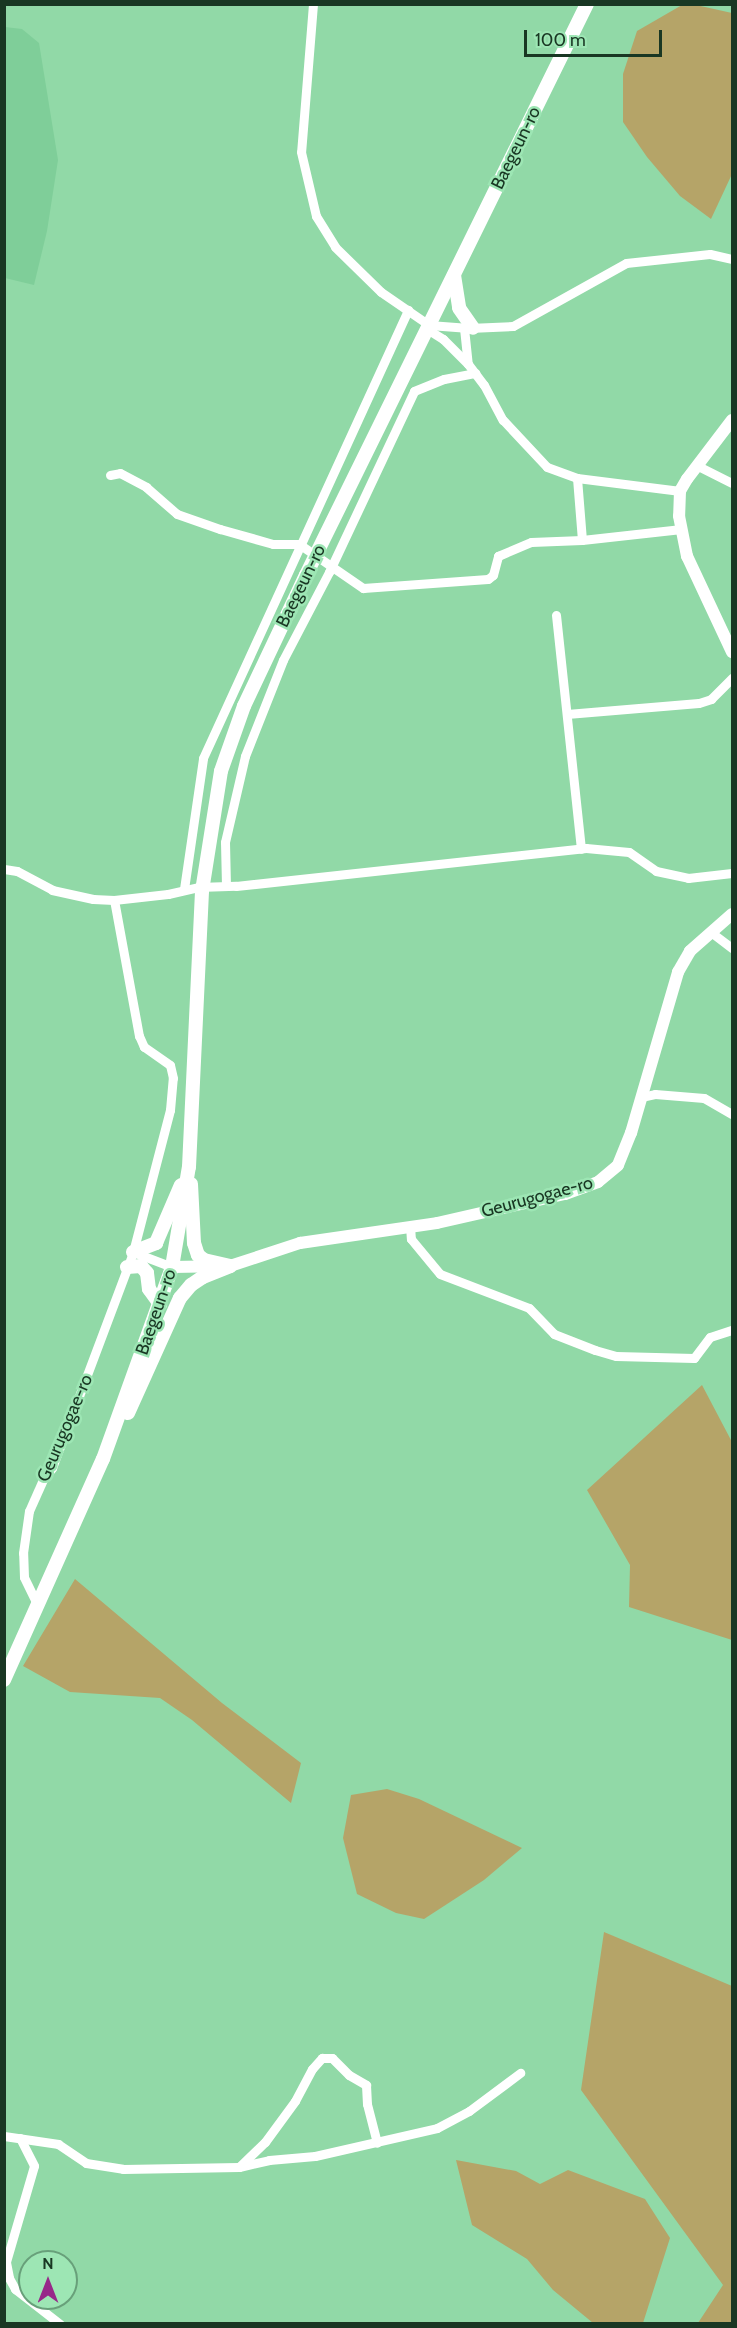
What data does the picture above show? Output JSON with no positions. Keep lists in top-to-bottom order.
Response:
{
  "streets": {
    "main road": ["Baegeun-ro"],
    "street": ["Geurugogae-ro"]
  },
  "crossings": [
    ["Baegeun-ro", "Geurugogae-ro"]
  ],
  "scale_bar": "100 m",
  "north": "top"
}
